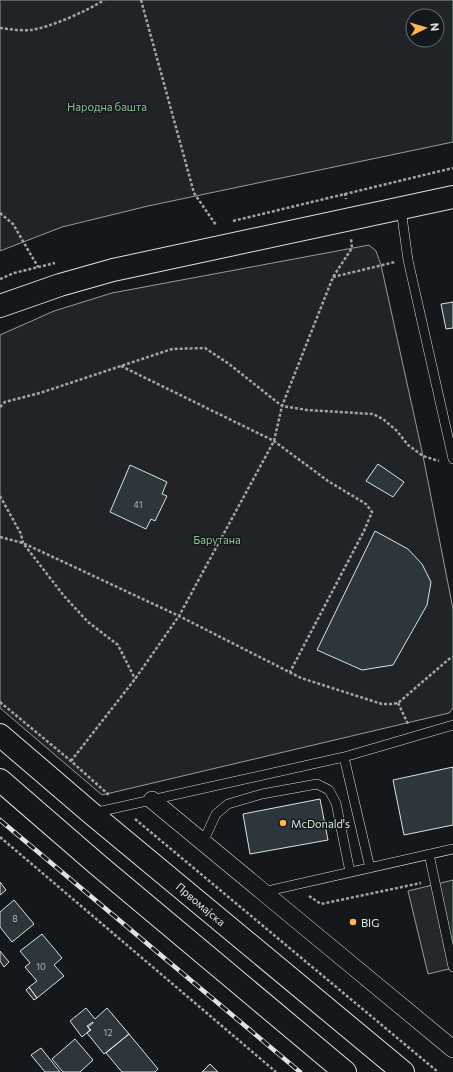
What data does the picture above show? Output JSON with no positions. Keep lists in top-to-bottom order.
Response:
{
  "streets": {
    "main road": ["Првомајска"]
  },
  "parks": ["Народна башта", "Барутана"],
  "places": ["McDonald's", "BIG"],
  "house_numbers": [
    "41",
    "8",
    "10",
    "12"
  ],
  "north": "right"
}
